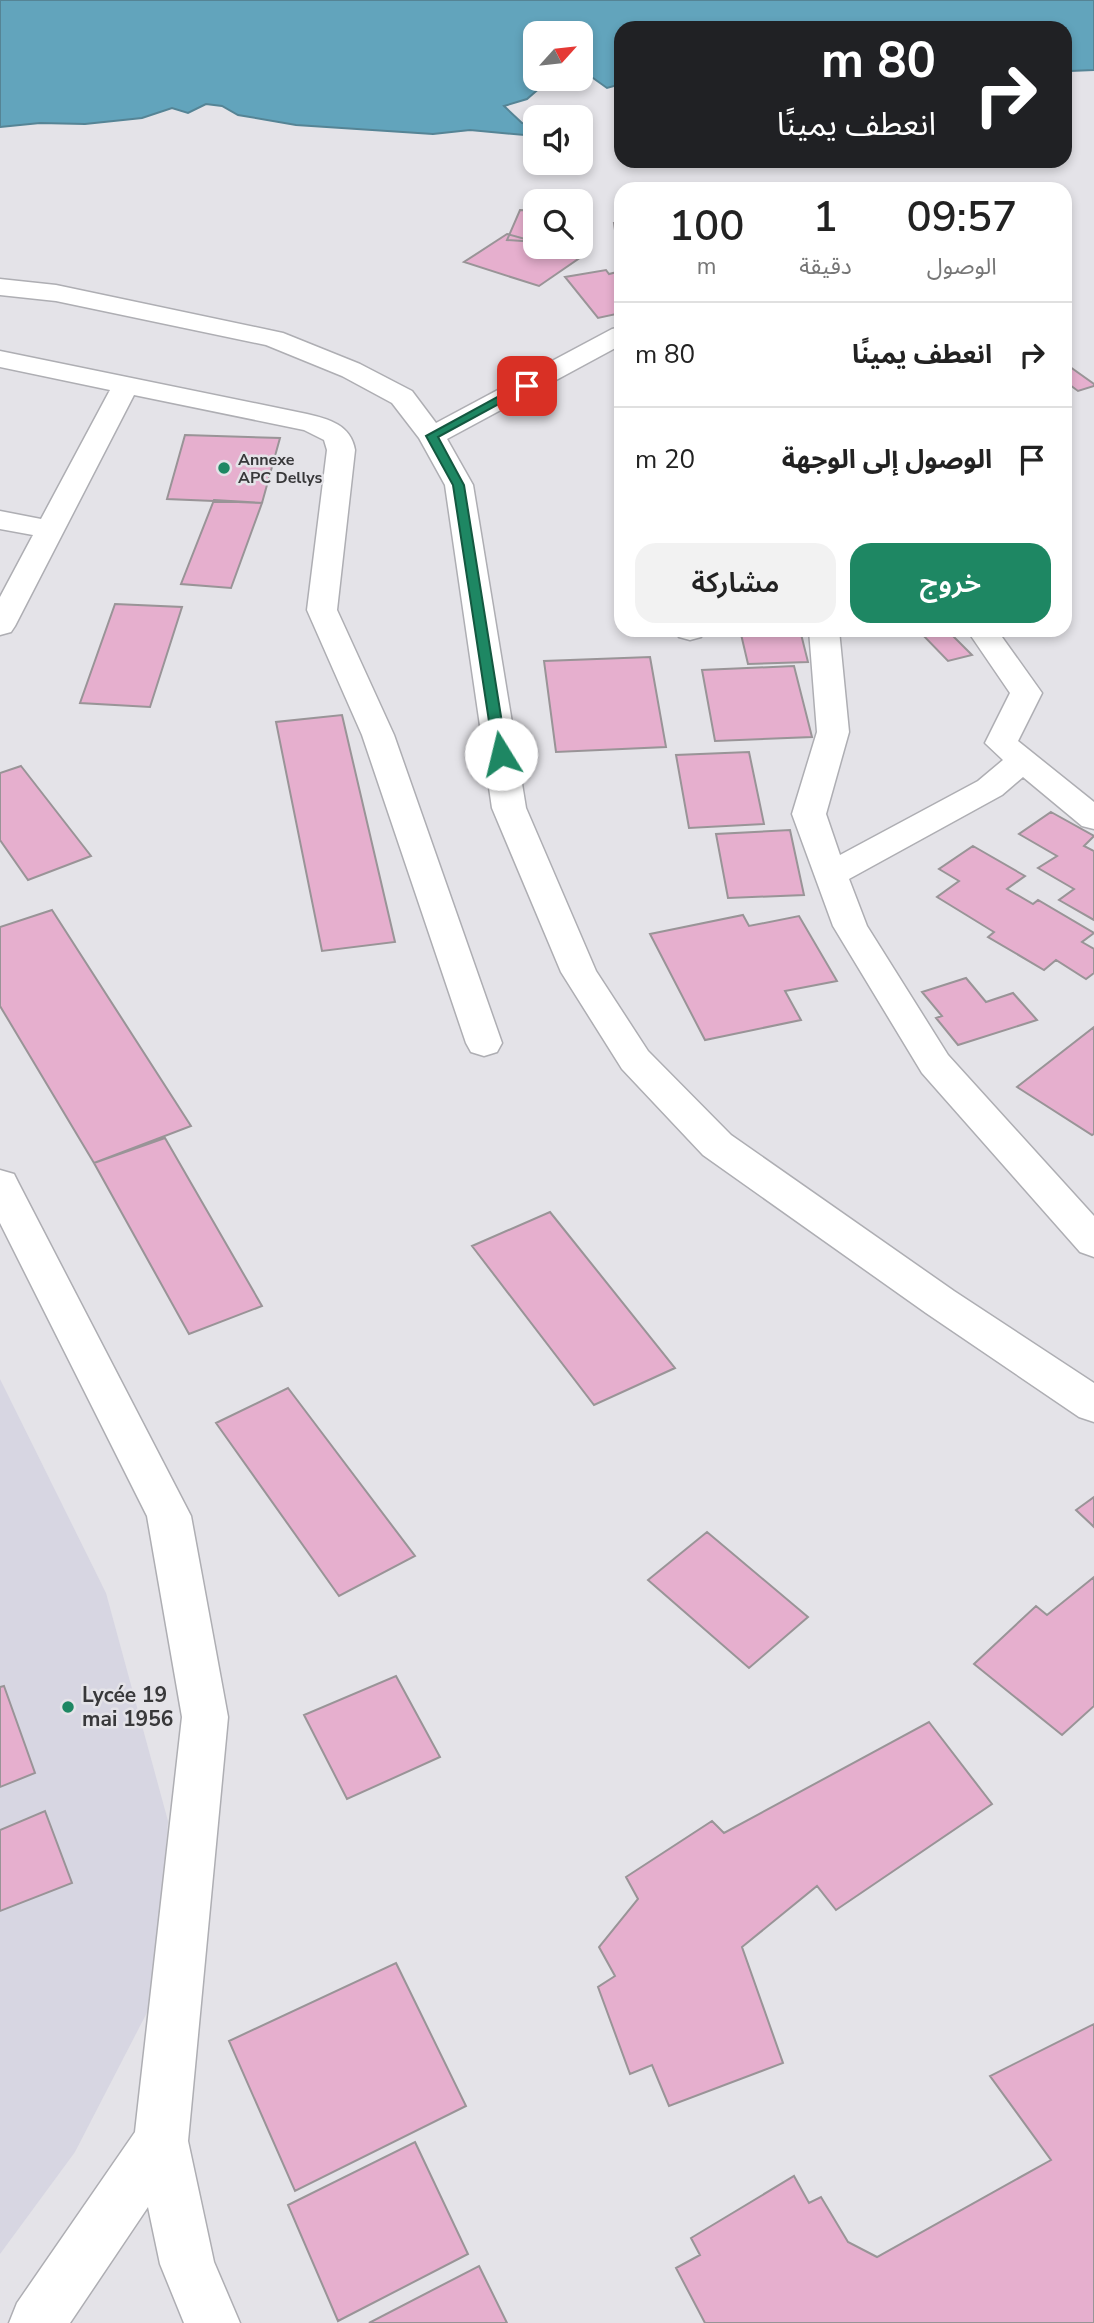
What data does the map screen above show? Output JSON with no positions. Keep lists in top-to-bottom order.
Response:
{
  "places": ["Annexe APC Dellys", "Lycée 19 mai 1956"],
  "north": "top right",
  "page": {
    "turn": ["80 m", "انعطف يمينًا"],
    "eta": [
      "09:57",
      "الوصول",
      "1",
      "دقيقة",
      "100",
      "m"
    ],
    "list": [
      {
        "name": "انعطف يمينًا",
        "value": "80 m"
      },
      {
        "name": "الوصول إلى الوجهة",
        "value": "20 m"
      }
    ],
    "buttons": ["خروج", "مشاركة"]
  }
}
